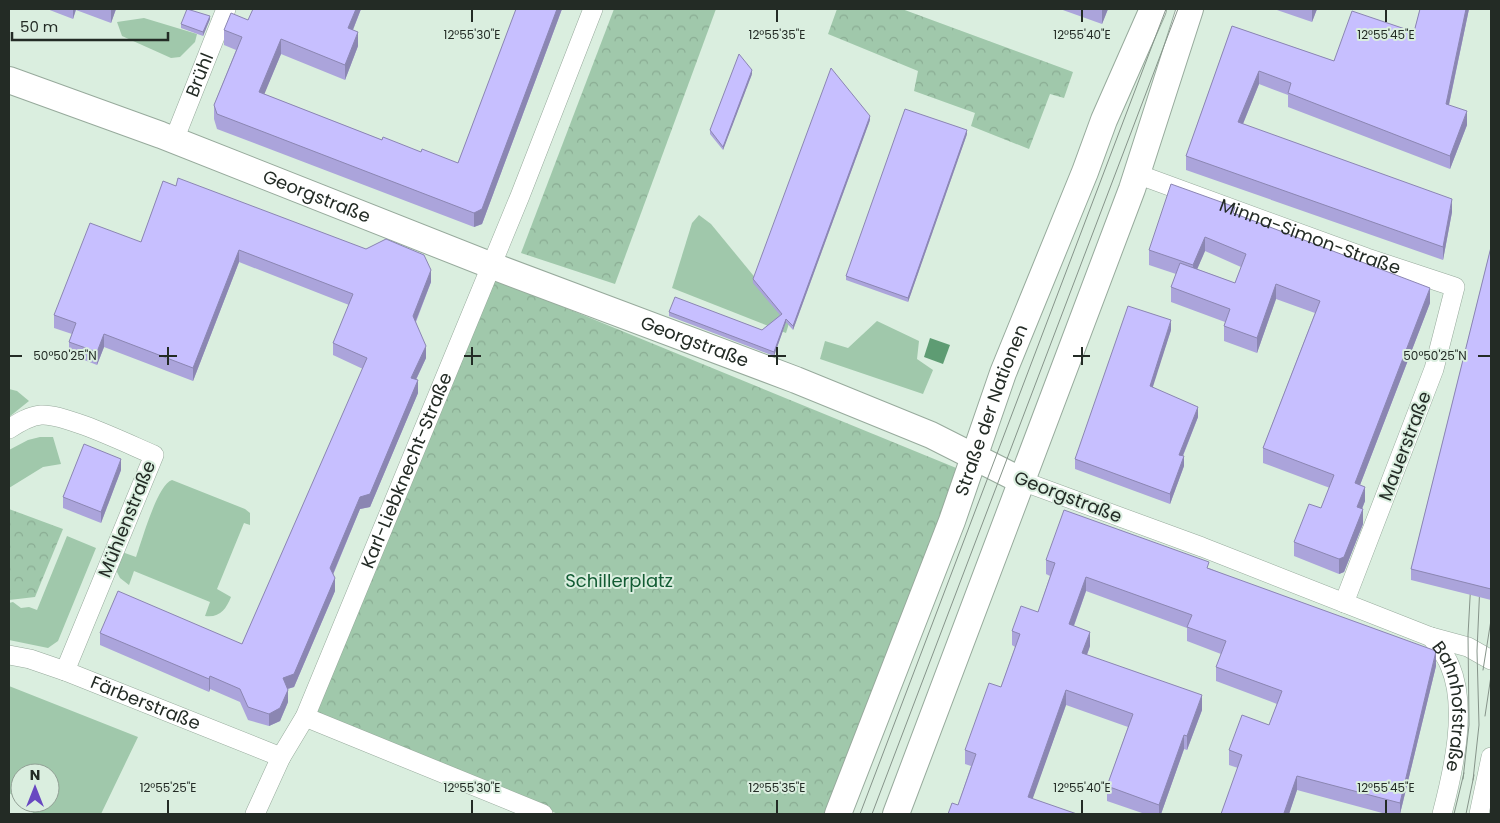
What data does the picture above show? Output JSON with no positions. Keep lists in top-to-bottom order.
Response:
{
  "streets": {
    "main road": ["Georgstraße", "Straße der Nationen"],
    "street": [
      "Brühl",
      "Minna-Simon-Straße",
      "Mauerstraße",
      "Karl-Liebknecht-Straße",
      "Mühlenstraße",
      "Färberstraße",
      "Bahnhofstraße"
    ]
  },
  "crossings": [
    ["Brühl", "Georgstraße"],
    ["Georgstraße", "Straße der Nationen"],
    ["Georgstraße", "Mauerstraße"],
    ["Georgstraße", "Karl-Liebknecht-Straße"],
    ["Georgstraße", "Bahnhofstraße"],
    ["Minna-Simon-Straße", "Mauerstraße"],
    ["Karl-Liebknecht-Straße", "Färberstraße"],
    ["Mühlenstraße", "Färberstraße"]
  ],
  "parks": ["Schillerplatz"],
  "scale_bar": "50 m",
  "north": "top",
  "coordinates": [
    "12°55'30\"E",
    "12°55'35\"E",
    "12°55'40\"E",
    "12°55'45\"E",
    "50°50'25\"N",
    "12°55'25\"E"
  ]
}
